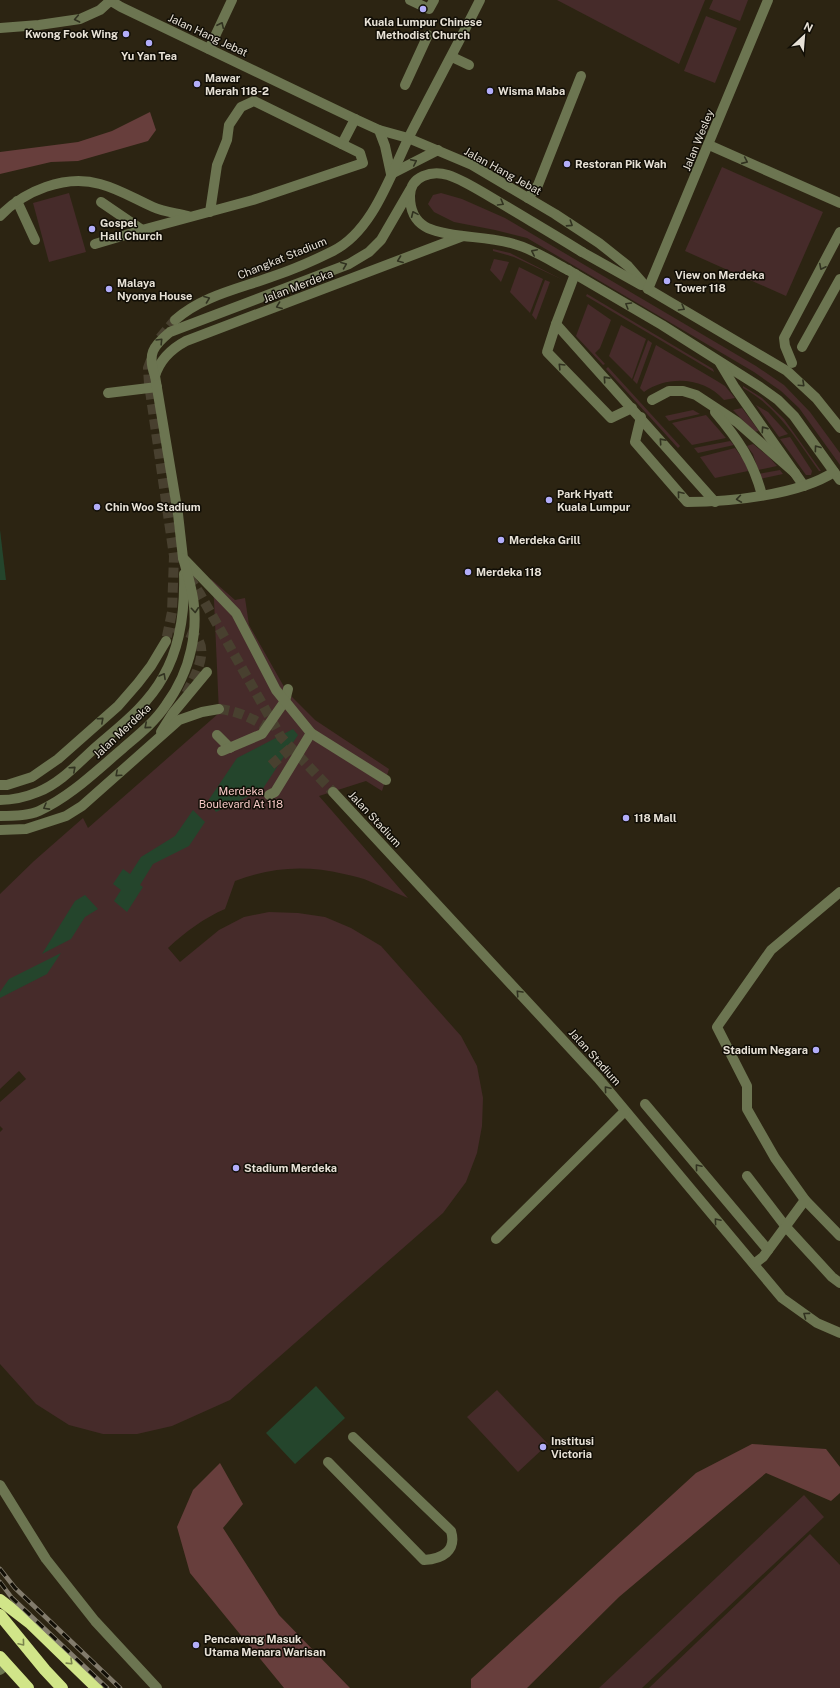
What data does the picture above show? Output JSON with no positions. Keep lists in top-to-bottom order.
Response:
{
  "streets": {
    "street": [
      "Jalan Hang Jebat",
      "Jalan Wesley",
      "Changkat Stadium",
      "Jalan Merdeka",
      "Jalan Stadium"
    ]
  },
  "crossings": [
    ["Jalan Hang Jebat", "Jalan Wesley"],
    ["Jalan Hang Jebat", "Changkat Stadium"],
    ["Jalan Hang Jebat", "Jalan Merdeka"],
    ["Jalan Wesley", "Jalan Merdeka"]
  ],
  "one_way": ["Changkat Stadium"],
  "parks": ["Merdeka Boulevard At 118"],
  "places": [
    "Kuala Lumpur Chinese Methodist Church",
    "Kwong Fook Wing",
    "Yu Yan Tea",
    "Mawar Merah 118-2",
    "Wisma Maba",
    "Restoran Pik Wah",
    "Gospel Hall Church",
    "View on Merdeka Tower 118",
    "Malaya Nyonya House",
    "Park Hyatt Kuala Lumpur",
    "Chin Woo Stadium",
    "Merdeka Grill",
    "Merdeka 118",
    "118 Mall",
    "Stadium Negara",
    "Stadium Merdeka",
    "Institusi Victoria",
    "Pencawang Masuk Utama Menara Warisan"
  ],
  "north": "top right"
}
